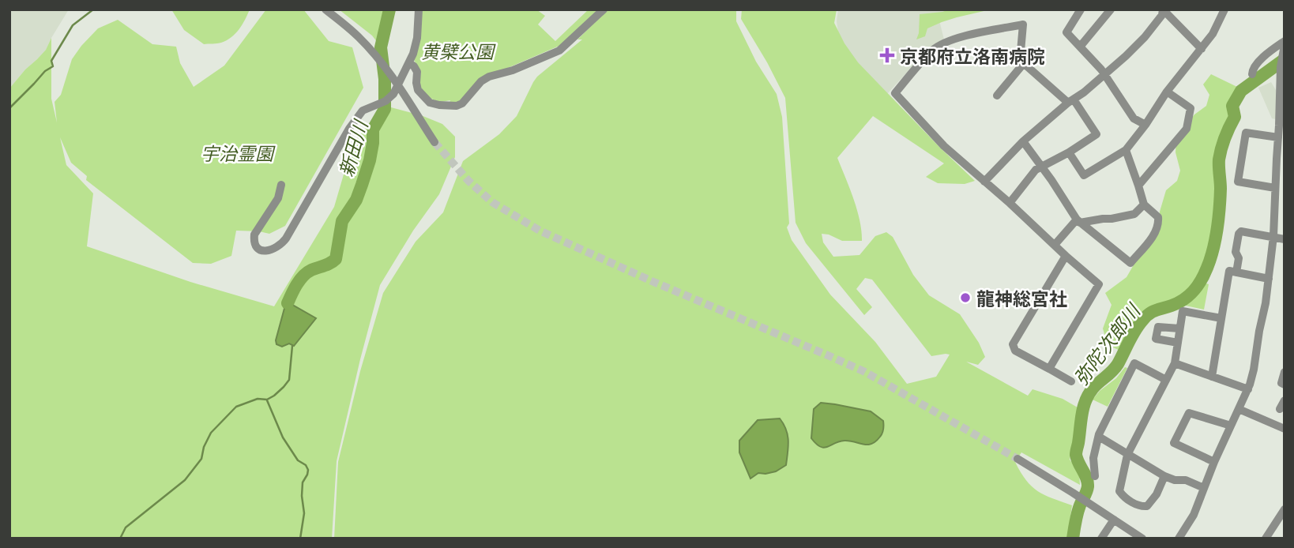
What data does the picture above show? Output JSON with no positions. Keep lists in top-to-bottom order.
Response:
{
  "water": ["新田川", "弥陀次郎川"],
  "parks": ["黄檗公園", "宇治霊園"],
  "places": {
    "health": ["京都府立洛南病院"],
    "other": ["龍神総宮社"]
  }
}
